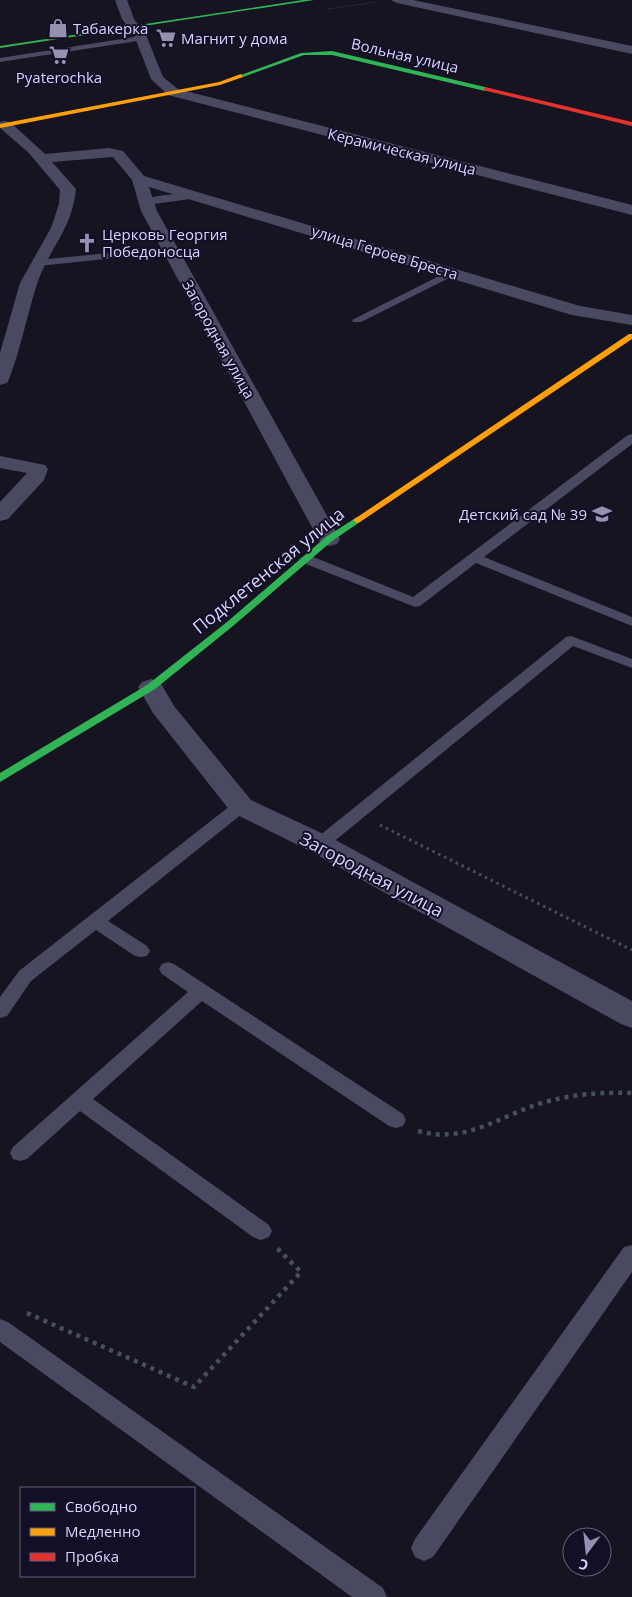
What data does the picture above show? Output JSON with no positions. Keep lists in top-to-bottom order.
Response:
{
  "streets": {
    "street": [
      "Вольная улица",
      "Керамическая улица",
      "улица Героев Бреста",
      "Загородная улица",
      "Подклетенская улица"
    ]
  },
  "crossings": [
    ["Вольная улица", "Керамическая улица"],
    ["улица Героев Бреста", "Загородная улица"],
    ["Загородная улица", "Подклетенская улица"]
  ],
  "places": {
    "shop": ["Табакерка"],
    "supermarket": ["Магнит у дома", "Pyaterochka"],
    "church": ["Церковь Георгия Победоносца"],
    "school or university": ["Детский сад № 39"]
  },
  "legend": ["Свободно", "Медленно", "Пробка"],
  "north": "bottom"
}
